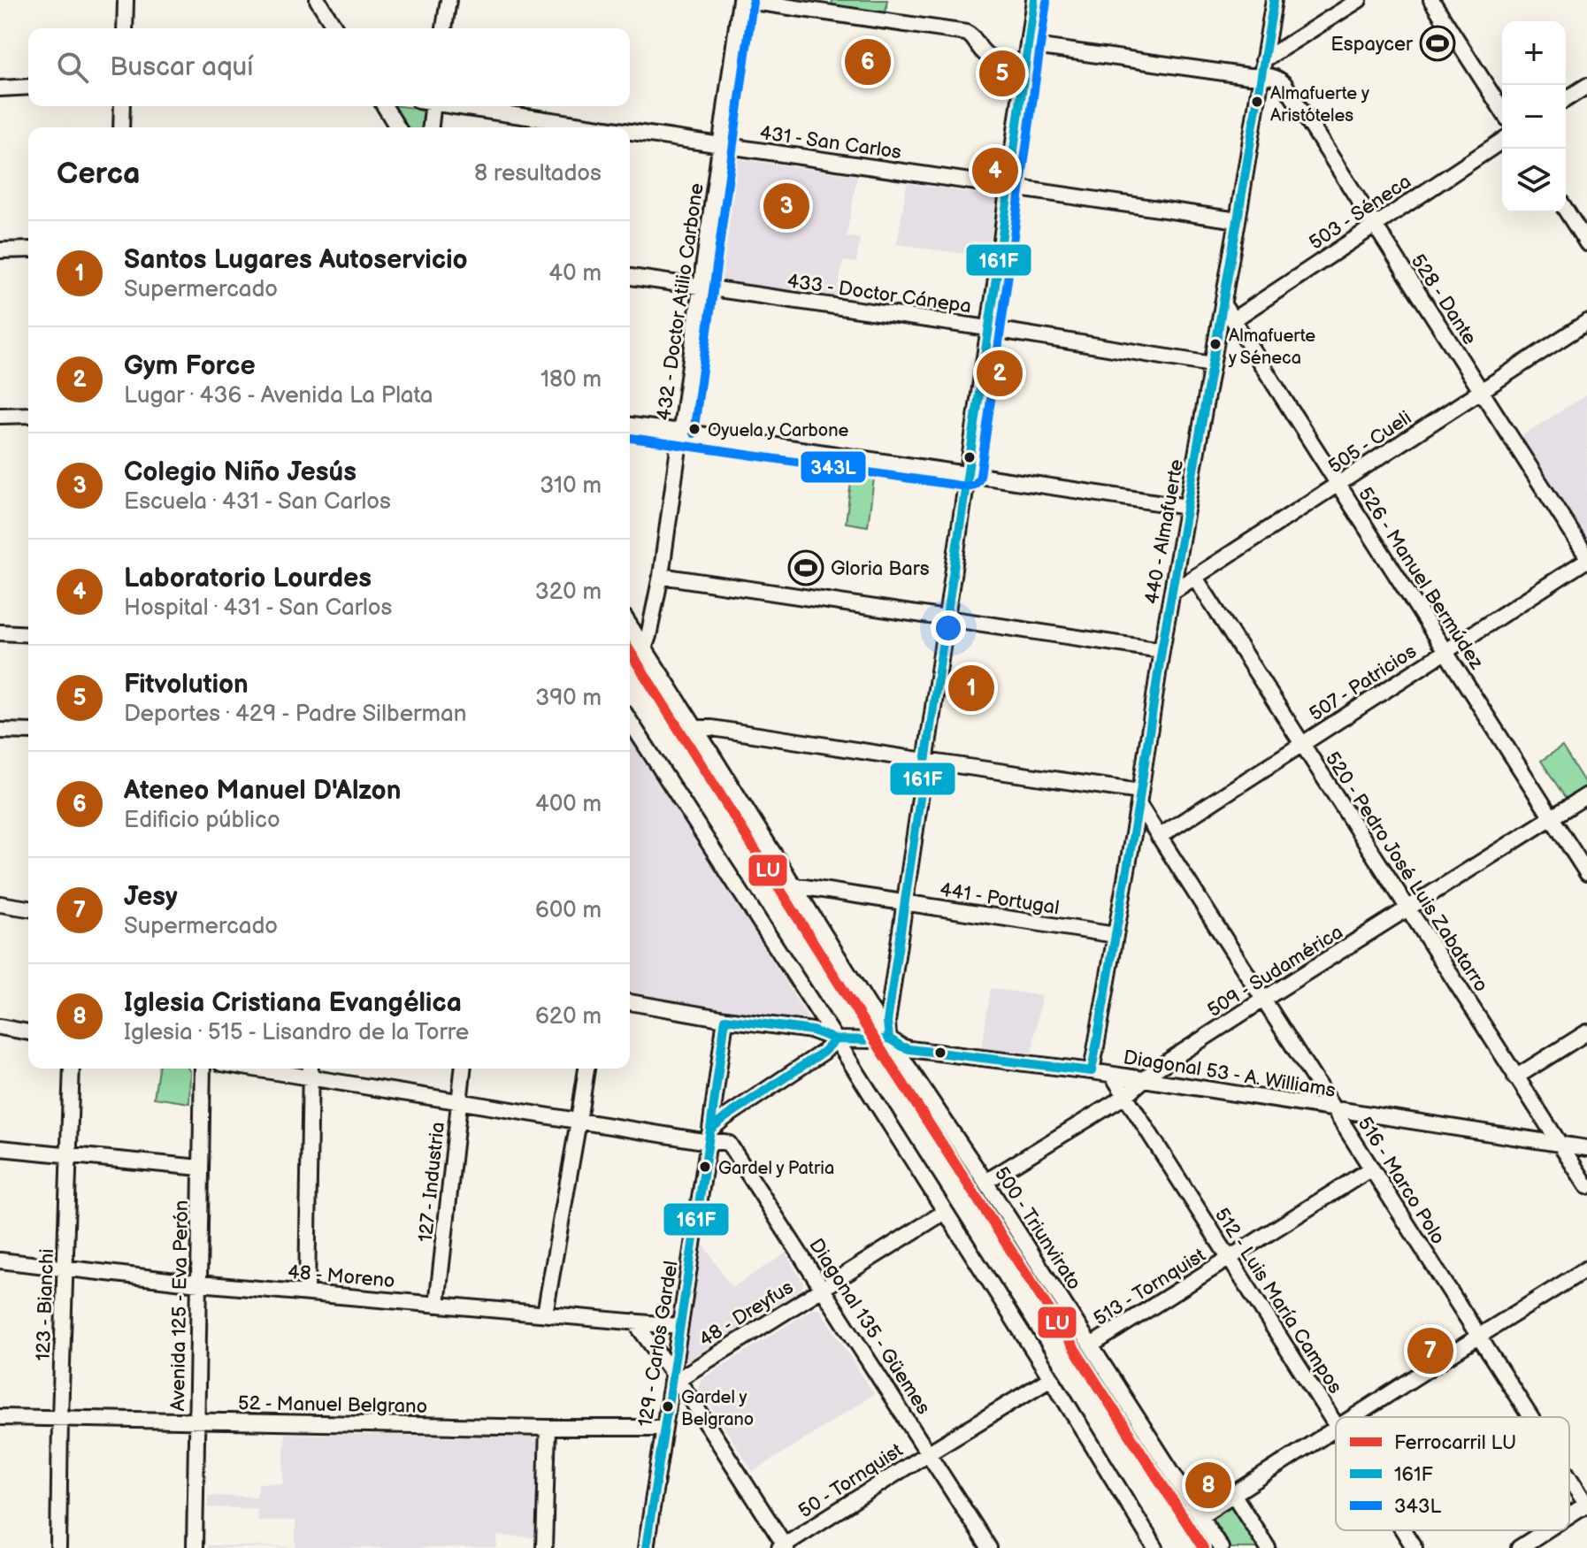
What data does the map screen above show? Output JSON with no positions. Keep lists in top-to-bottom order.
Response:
{
  "streets": {
    "street": [
      "431 - San Carlos",
      "503 - Séneca",
      "433 - Doctor Cánepa",
      "528 - Dante",
      "432 - Doctor Atilio Carbone",
      "505 - Cueli",
      "440 - Almafuerte",
      "526 - Manuel Bermúdez",
      "507 - Patricios",
      "520 - Pedro José Luis Zabatarro",
      "441 - Portugal",
      "509 - Sudamérica",
      "Diagonal 53 - A. Williams",
      "516 - Marco Polo",
      "127 - Industria",
      "500 - Triunvirato",
      "48 - Moreno",
      "513 - Tornquist",
      "512 - Luis María Campos",
      "123 - Bianchi",
      "Avenida 125 - Eva Perón",
      "48 - Dreyfus",
      "Diagonal 135 - Güemes",
      "129 - Carlos Gardel",
      "52 - Manuel Belgrano",
      "50 - Tornquist"
    ]
  },
  "crossings": [
    ["431 - San Carlos", "432 - Doctor Atilio Carbone"],
    ["431 - San Carlos", "440 - Almafuerte"],
    ["503 - Séneca", "528 - Dante"],
    ["503 - Séneca", "526 - Manuel Bermúdez"],
    ["433 - Doctor Cánepa", "432 - Doctor Atilio Carbone"],
    ["433 - Doctor Cánepa", "440 - Almafuerte"],
    ["528 - Dante", "505 - Cueli"],
    ["528 - Dante", "440 - Almafuerte"],
    ["528 - Dante", "507 - Patricios"],
    ["432 - Doctor Atilio Carbone", "500 - Triunvirato"],
    ["505 - Cueli", "440 - Almafuerte"],
    ["505 - Cueli", "526 - Manuel Bermúdez"],
    ["505 - Cueli", "520 - Pedro José Luis Zabatarro"],
    ["440 - Almafuerte", "526 - Manuel Bermúdez"],
    ["440 - Almafuerte", "441 - Portugal"],
    ["440 - Almafuerte", "Diagonal 53 - A. Williams"],
    ["440 - Almafuerte", "516 - Marco Polo"],
    ["526 - Manuel Bermúdez", "507 - Patricios"],
    ["526 - Manuel Bermúdez", "509 - Sudamérica"],
    ["507 - Patricios", "520 - Pedro José Luis Zabatarro"],
    ["507 - Patricios", "516 - Marco Polo"],
    ["520 - Pedro José Luis Zabatarro", "509 - Sudamérica"],
    ["520 - Pedro José Luis Zabatarro", "Diagonal 53 - A. Williams"],
    ["441 - Portugal", "500 - Triunvirato"],
    ["509 - Sudamérica", "Diagonal 53 - A. Williams"],
    ["509 - Sudamérica", "516 - Marco Polo"],
    ["509 - Sudamérica", "500 - Triunvirato"],
    ["509 - Sudamérica", "512 - Luis María Campos"],
    ["Diagonal 53 - A. Williams", "516 - Marco Polo"],
    ["Diagonal 53 - A. Williams", "500 - Triunvirato"],
    ["Diagonal 53 - A. Williams", "512 - Luis María Campos"],
    ["Diagonal 53 - A. Williams", "129 - Carlos Gardel"],
    ["516 - Marco Polo", "513 - Tornquist"],
    ["127 - Industria", "48 - Moreno"],
    ["127 - Industria", "Diagonal 135 - Güemes"],
    ["500 - Triunvirato", "513 - Tornquist"],
    ["48 - Moreno", "123 - Bianchi"],
    ["48 - Moreno", "Avenida 125 - Eva Perón"],
    ["48 - Moreno", "129 - Carlos Gardel"],
    ["513 - Tornquist", "512 - Luis María Campos"],
    ["123 - Bianchi", "52 - Manuel Belgrano"],
    ["Avenida 125 - Eva Perón", "52 - Manuel Belgrano"],
    ["48 - Dreyfus", "Diagonal 135 - Güemes"],
    ["48 - Dreyfus", "129 - Carlos Gardel"],
    ["Diagonal 135 - Güemes", "129 - Carlos Gardel"],
    ["Diagonal 135 - Güemes", "50 - Tornquist"],
    ["129 - Carlos Gardel", "52 - Manuel Belgrano"]
  ],
  "places": {
    "sports": ["Espaycer", "Gloria Bars"],
    "other": [
      "Almafuerte y Aristóteles",
      "Almafuerte y Séneca",
      "Oyuela y Carbone",
      "Gardel y Patria",
      "Gardel y Belgrano"
    ]
  },
  "lines": ["transit line 161F", "transit line 343L", "rail line LU"],
  "legend": ["Ferrocarril LU", "161F", "343L"],
  "page": {
    "map_buttons": ["+", "−"],
    "search": "Buscar aquí",
    "pins": [
      "6",
      "5",
      "4",
      "3",
      "2",
      "1",
      "7",
      "8"
    ],
    "heading": ["Cerca", "8 resultados"],
    "list": [
      {
        "mark": "1",
        "name": "Santos Lugares Autoservicio",
        "note": "Supermercado",
        "value": "40 m"
      },
      {
        "mark": "2",
        "name": "Gym Force",
        "note": "Lugar · 436 - Avenida La Plata",
        "value": "180 m"
      },
      {
        "mark": "3",
        "name": "Colegio Niño Jesús",
        "note": "Escuela · 431 - San Carlos",
        "value": "310 m"
      },
      {
        "mark": "4",
        "name": "Laboratorio Lourdes",
        "note": "Hospital · 431 - San Carlos",
        "value": "320 m"
      },
      {
        "mark": "5",
        "name": "Fitvolution",
        "note": "Deportes · 429 - Padre Silberman",
        "value": "390 m"
      },
      {
        "mark": "6",
        "name": "Ateneo Manuel D'Alzon",
        "note": "Edificio público",
        "value": "400 m"
      },
      {
        "mark": "7",
        "name": "Jesy",
        "note": "Supermercado",
        "value": "600 m"
      },
      {
        "mark": "8",
        "name": "Iglesia Cristiana Evangélica",
        "note": "Iglesia · 515 - Lisandro de la Torre",
        "value": "620 m"
      }
    ]
  }
}
